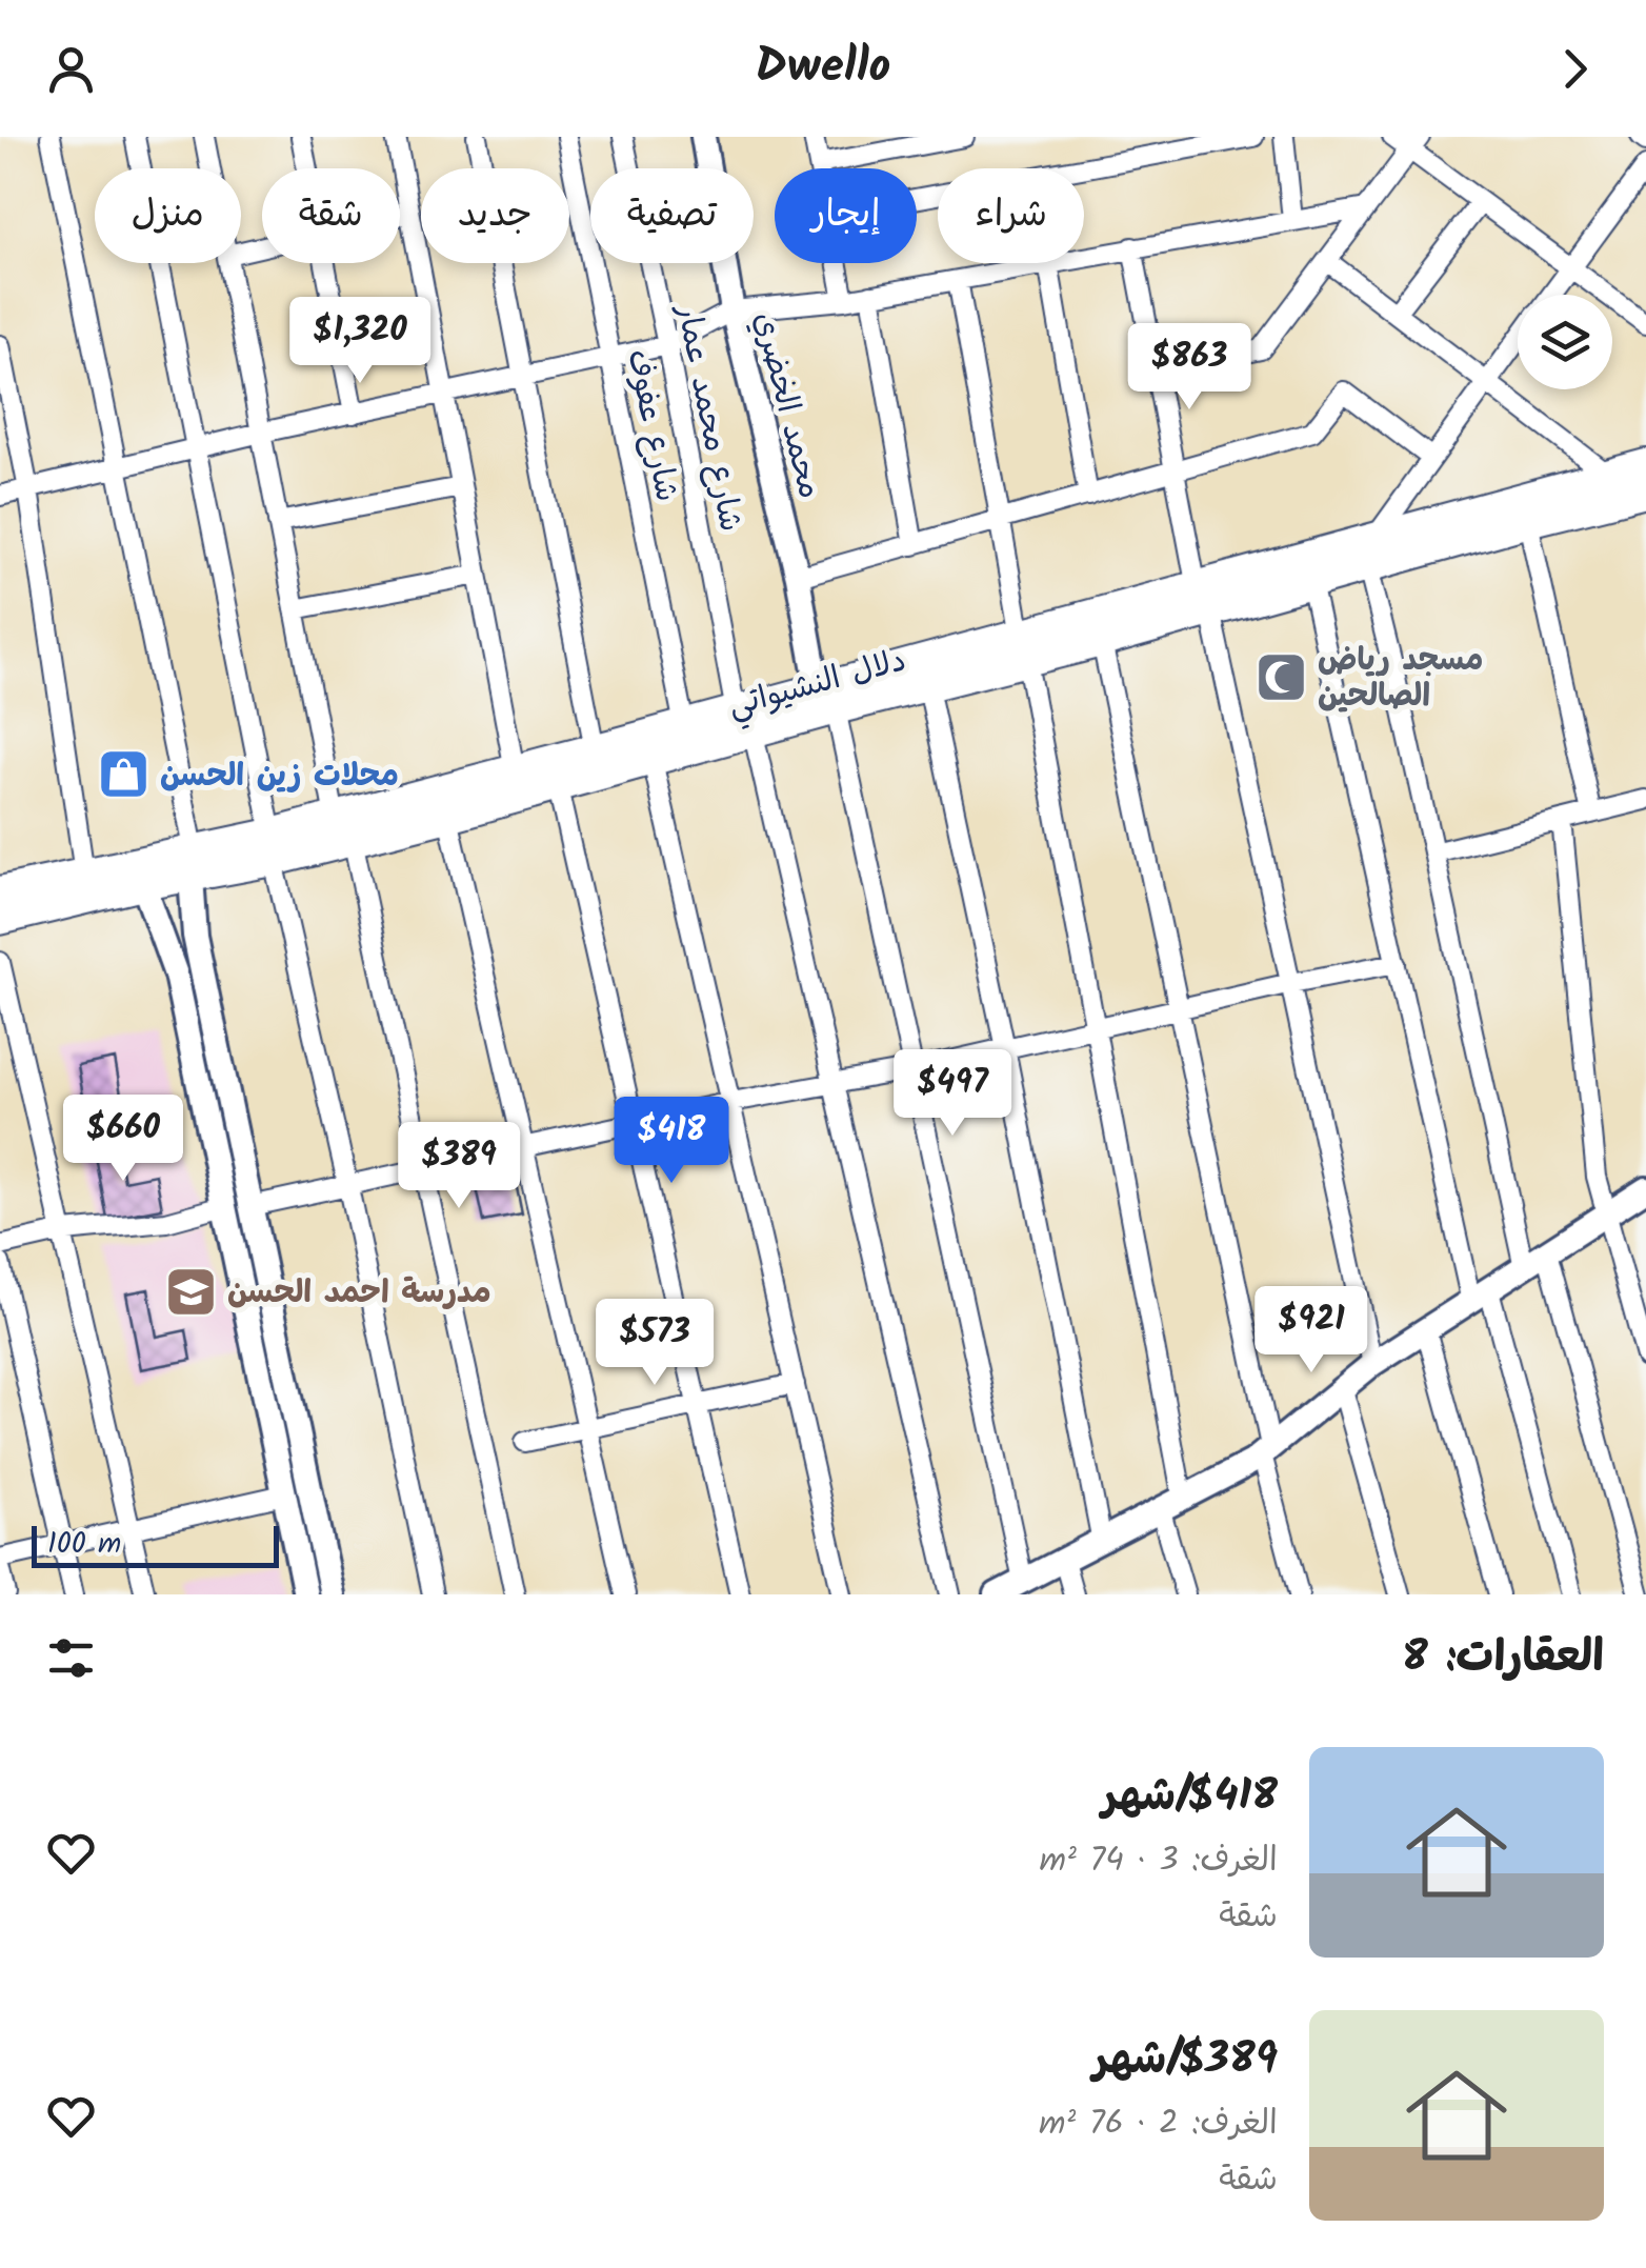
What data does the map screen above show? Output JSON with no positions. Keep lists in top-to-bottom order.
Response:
{
  "streets": {
    "main road": ["دلال النشيواتي"],
    "street": ["محمد الخضري", "شارع محمد عمار", "شارع عفوف"]
  },
  "crossings": [
    ["محمد الخضري", "دلال النشيواتي"],
    ["شارع محمد عمار", "دلال النشيواتي"],
    ["شارع عفوف", "دلال النشيواتي"]
  ],
  "places": {
    "mosque": ["مسجد رياض الصالحين"],
    "shop": ["محلات زين الحسن"],
    "school or university": ["مدرسة احمد الحسن"]
  },
  "scale_bar": "100 m",
  "page": {
    "header": "Dwello",
    "chip": [
      "شراء",
      "إيجار",
      "تصفية",
      "جديد",
      "شقة",
      "منزل"
    ],
    "price": [
      "$1,320",
      "$863",
      "$497",
      "$660",
      "$418",
      "$389",
      "$921",
      "$573"
    ],
    "scale": "100 m",
    "heading": "العقارات: 8",
    "list": [
      {
        "name": "$418/شهر",
        "note": "الغرف: 3 · 74 m² · شقة"
      },
      {
        "name": "$389/شهر",
        "note": "الغرف: 2 · 76 m² · شقة"
      }
    ]
  }
}
